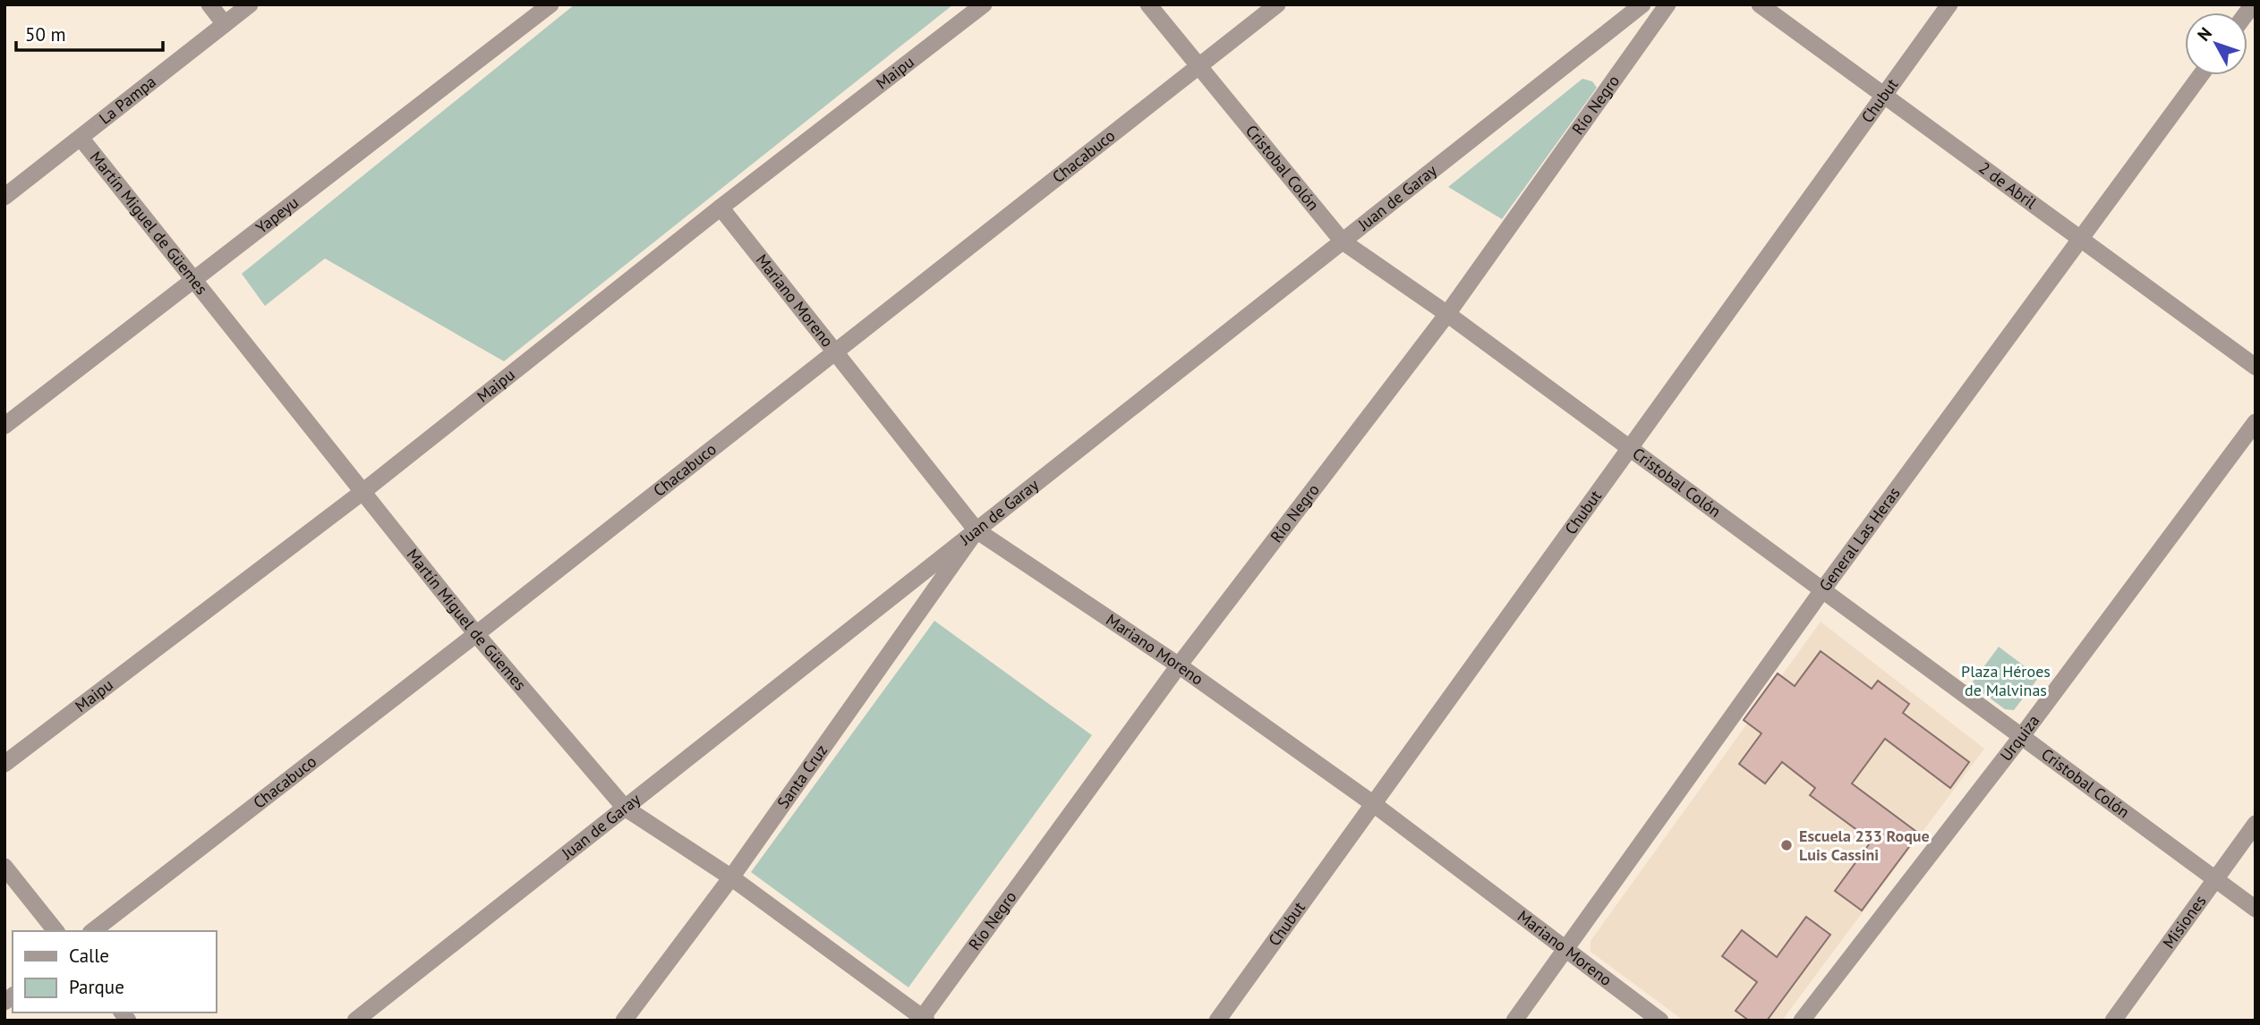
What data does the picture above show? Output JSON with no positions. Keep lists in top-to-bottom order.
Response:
{
  "streets": {
    "street": [
      "Maipu",
      "La Pampa",
      "Chubut",
      "Río Negro",
      "Chacabuco",
      "Cristobal Colón",
      "2 de Abril",
      "Juan de Garay",
      "Yapeyu",
      "Martín Miguel de Güemes",
      "Mariano Moreno",
      "General Las Heras",
      "Urquiza",
      "Santa Cruz",
      "Misiones"
    ]
  },
  "crossings": [
    ["Maipu", "Martín Miguel de Güemes"],
    ["Maipu", "Mariano Moreno"],
    ["La Pampa", "Martín Miguel de Güemes"],
    ["Chubut", "Cristobal Colón"],
    ["Chubut", "2 de Abril"],
    ["Chubut", "Mariano Moreno"],
    ["Río Negro", "Cristobal Colón"],
    ["Río Negro", "Martín Miguel de Güemes"],
    ["Río Negro", "Mariano Moreno"],
    ["Chacabuco", "Cristobal Colón"],
    ["Chacabuco", "Martín Miguel de Güemes"],
    ["Chacabuco", "Mariano Moreno"],
    ["Cristobal Colón", "Juan de Garay"],
    ["Cristobal Colón", "General Las Heras"],
    ["Cristobal Colón", "Urquiza"],
    ["Cristobal Colón", "Misiones"],
    ["2 de Abril", "General Las Heras"],
    ["Juan de Garay", "Martín Miguel de Güemes"],
    ["Juan de Garay", "Mariano Moreno"],
    ["Juan de Garay", "Santa Cruz"],
    ["Yapeyu", "Martín Miguel de Güemes"],
    ["Martín Miguel de Güemes", "Santa Cruz"],
    ["Mariano Moreno", "General Las Heras"],
    ["Mariano Moreno", "Santa Cruz"]
  ],
  "parks": ["Plaza Héroes de Malvinas"],
  "places": ["Escuela 233 Roque Luis Cassini"],
  "legend": ["Calle", "Parque"],
  "scale_bar": "50 m",
  "north": "top left"
}
